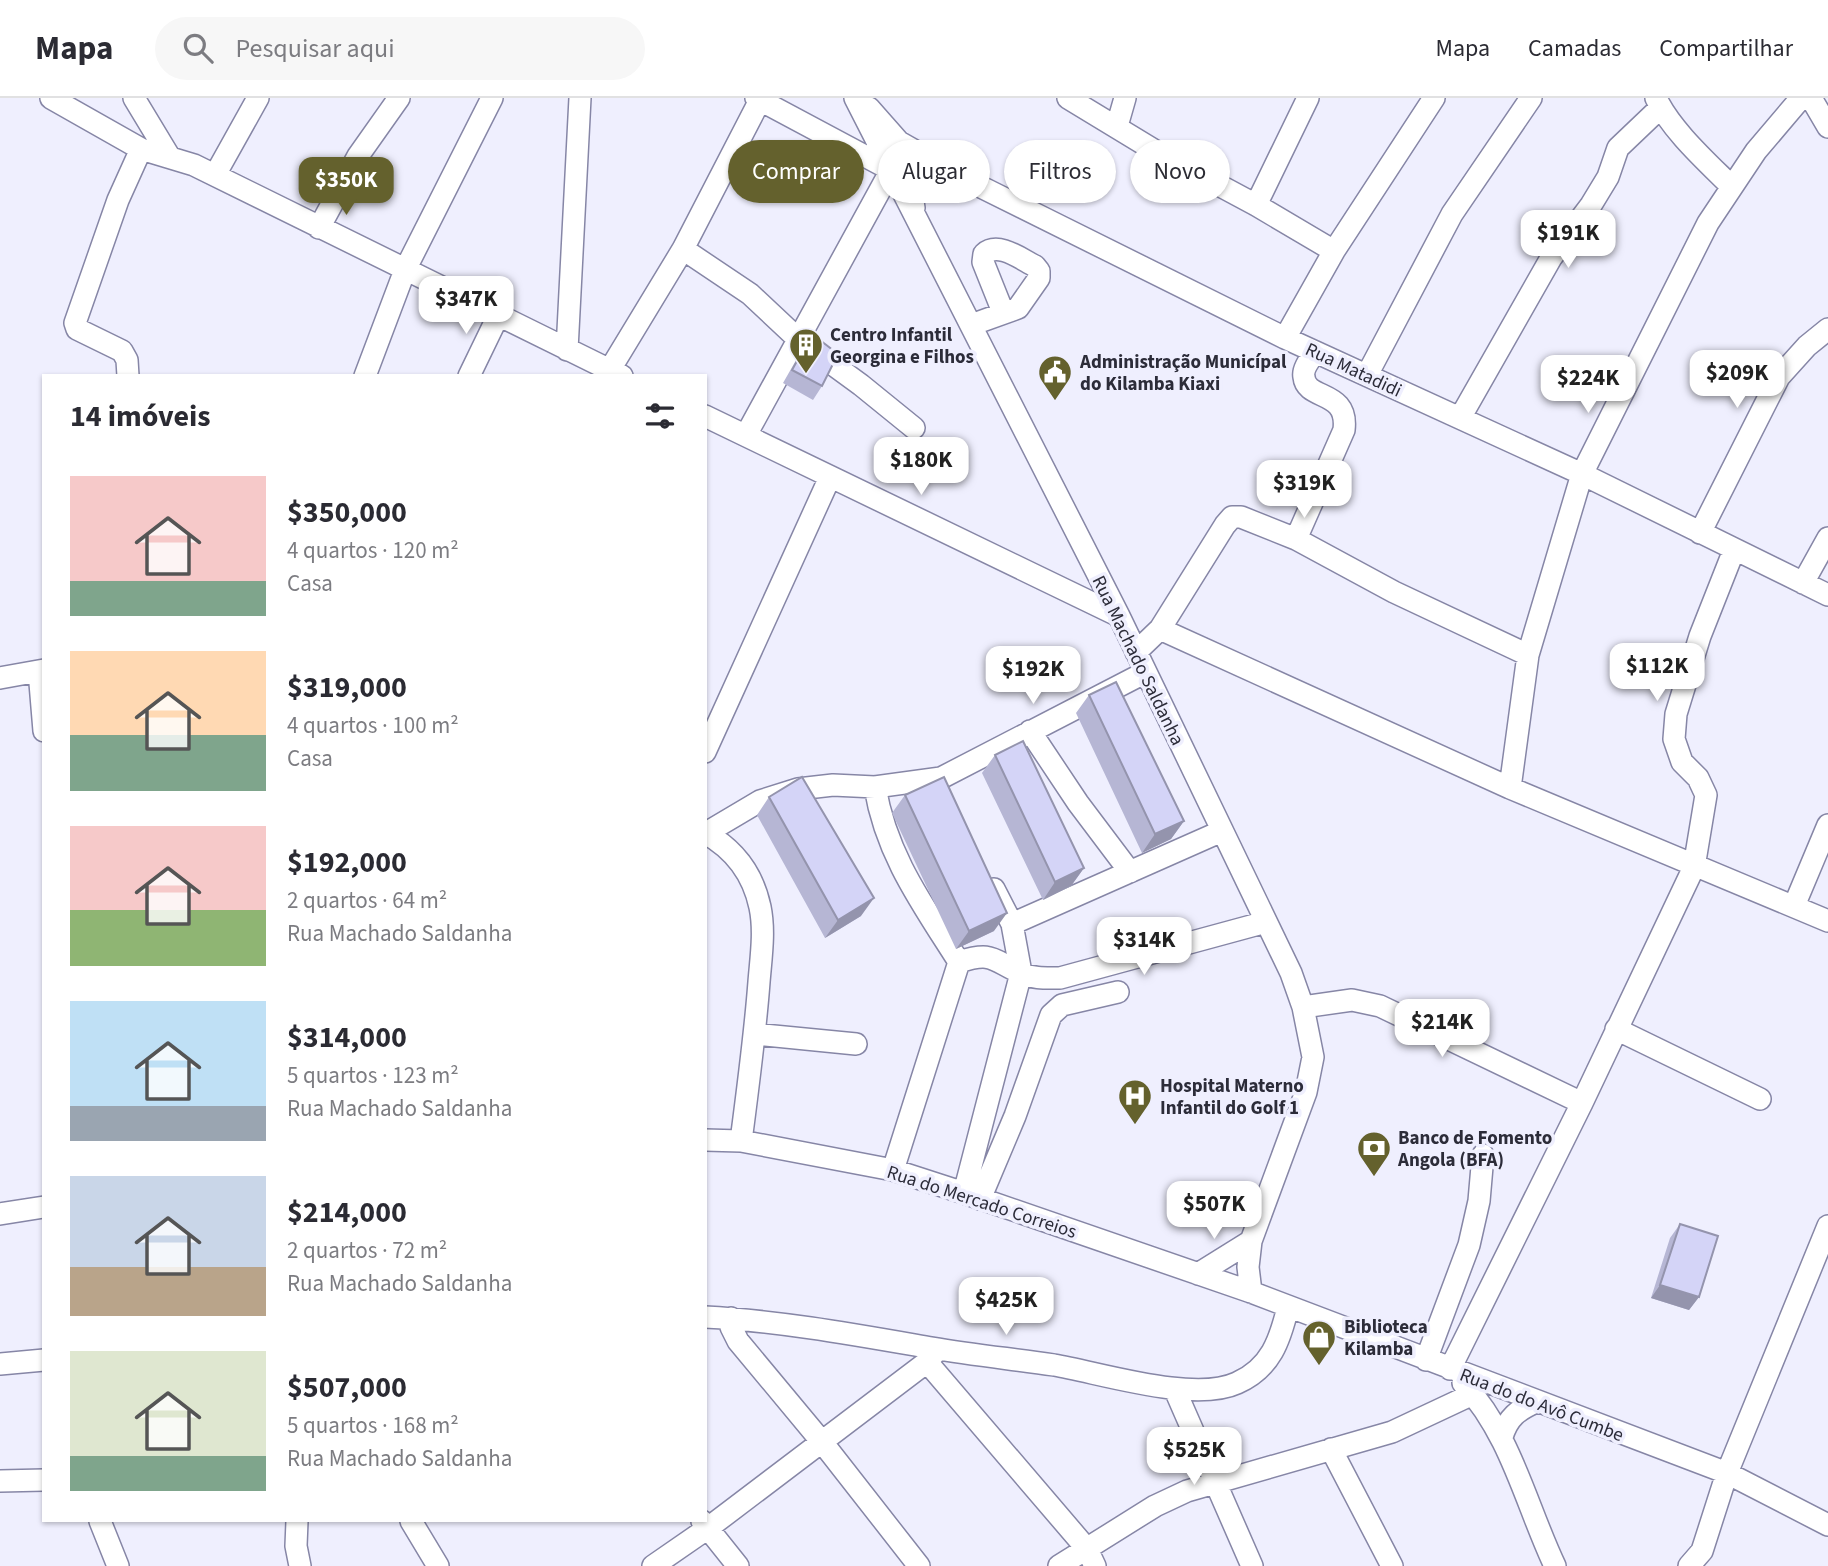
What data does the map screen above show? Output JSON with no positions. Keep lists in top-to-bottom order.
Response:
{
  "streets": {
    "street": [
      "Rua Matadidi",
      "Rua Machado Saldanha",
      "Rua do Mercado Correios",
      "Rua do do Avô Cumbe"
    ]
  },
  "crossings": [
    ["Rua Matadidi", "Rua Machado Saldanha"],
    ["Rua Machado Saldanha", "Rua do Mercado Correios"],
    ["Rua Machado Saldanha", "Rua do do Avô Cumbe"],
    ["Rua do Mercado Correios", "Rua do do Avô Cumbe"]
  ],
  "places": {
    "building": ["Centro Infantil Georgina e Filhos"],
    "public building": ["Administração Municípal do Kilamba Kiaxi"],
    "hospital": ["Hospital Materno Infantil do Golf 1"],
    "bank": ["Banco de Fomento Angola (BFA)"],
    "shop": ["Biblioteca Kilamba"]
  },
  "page": {
    "header": "Mapa",
    "search": "Pesquisar aqui",
    "nav": ["Mapa", "Camadas", "Compartilhar"],
    "chip": [
      "Comprar",
      "Alugar",
      "Filtros",
      "Novo"
    ],
    "price": [
      "$350K",
      "$191K",
      "$347K",
      "$209K",
      "$224K",
      "$180K",
      "$319K",
      "$112K",
      "$192K",
      "$314K",
      "$214K",
      "$507K",
      "$425K",
      "$525K"
    ],
    "heading": "14 imóveis",
    "list": [
      {
        "name": "$350,000",
        "note": "4 quartos · 120 m² · Casa"
      },
      {
        "name": "$319,000",
        "note": "4 quartos · 100 m² · Casa"
      },
      {
        "name": "$192,000",
        "note": "2 quartos · 64 m² · Rua Machado Saldanha"
      },
      {
        "name": "$314,000",
        "note": "5 quartos · 123 m² · Rua Machado Saldanha"
      },
      {
        "name": "$214,000",
        "note": "2 quartos · 72 m² · Rua Machado Saldanha"
      },
      {
        "name": "$507,000",
        "note": "5 quartos · 168 m² · Rua Machado Saldanha"
      }
    ]
  }
}
